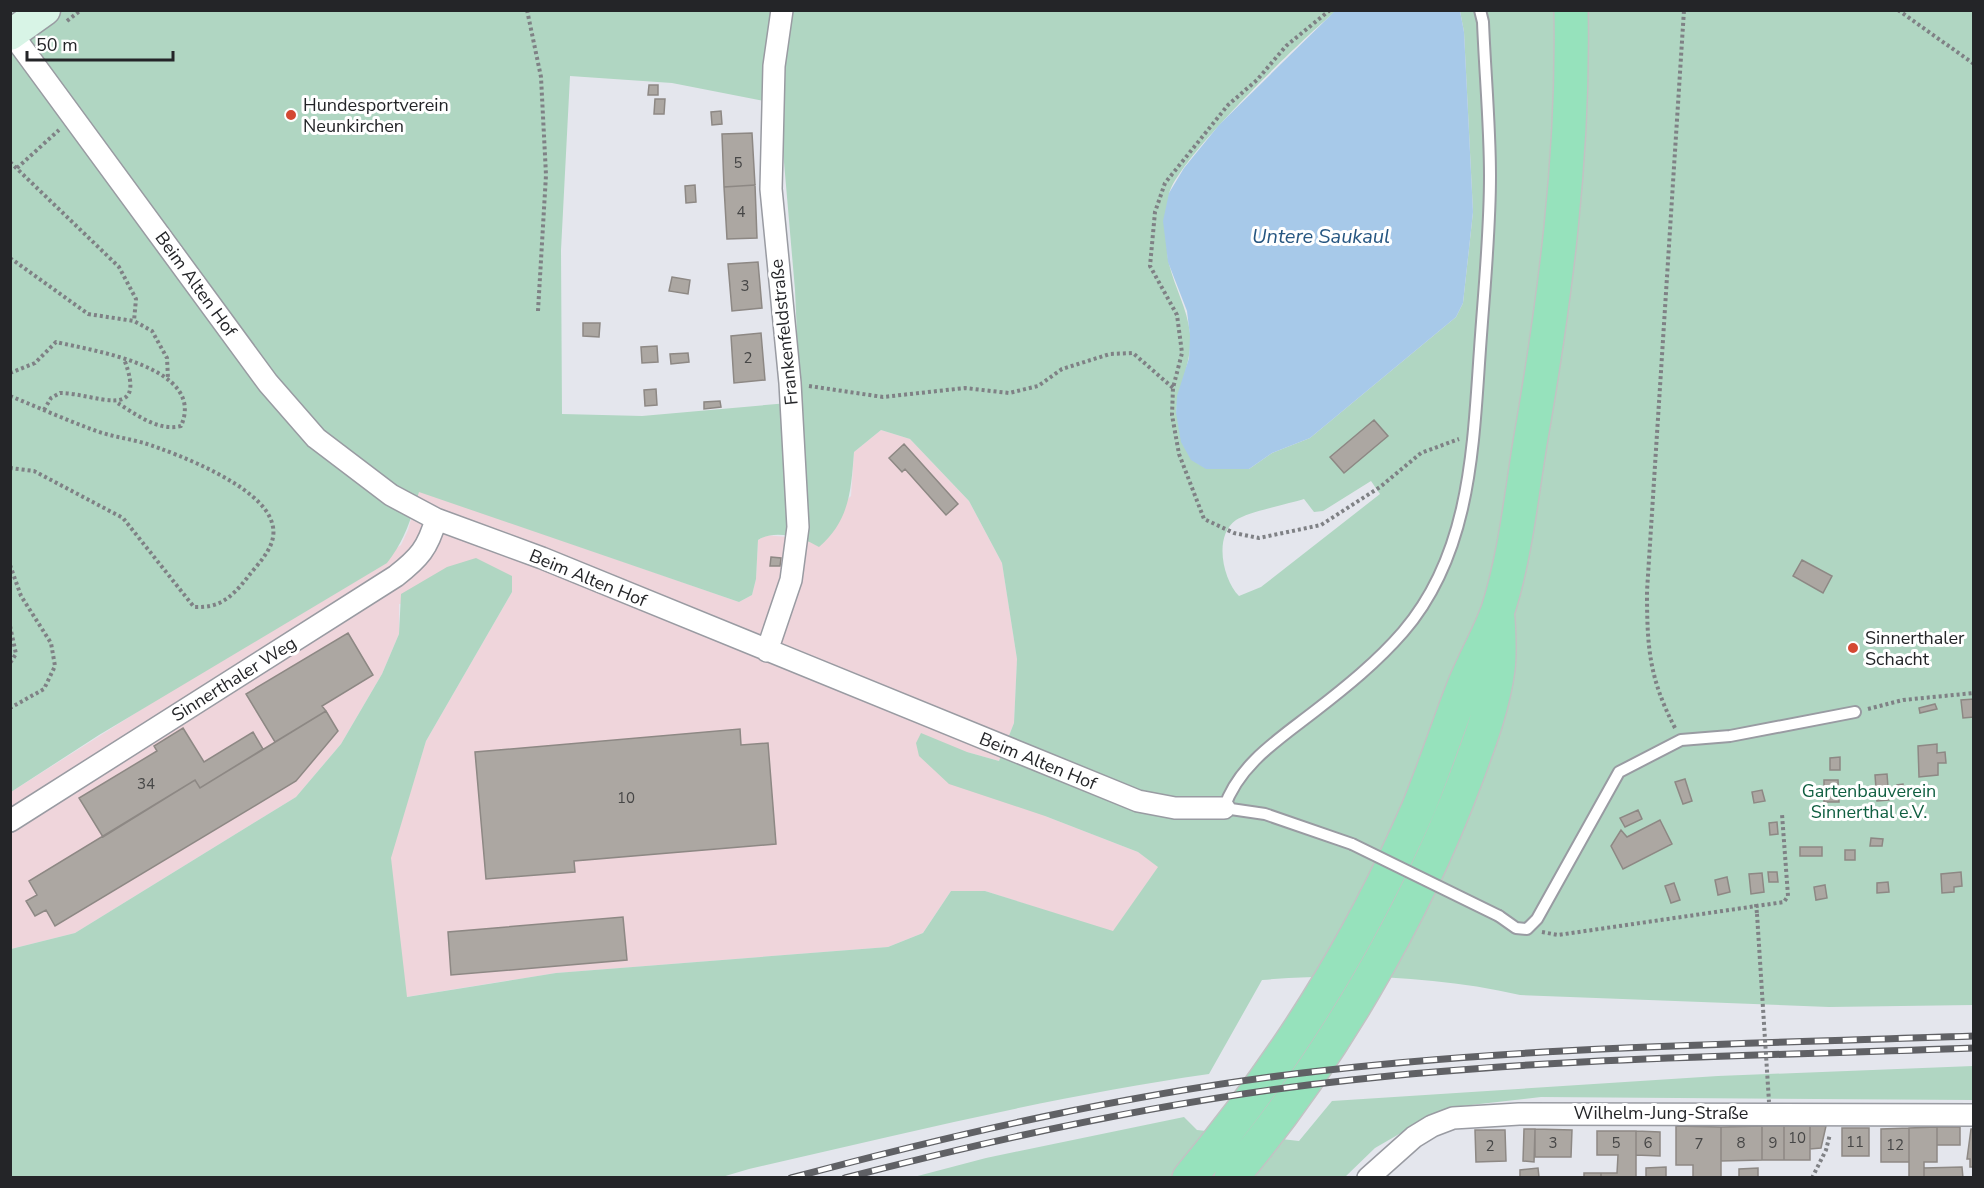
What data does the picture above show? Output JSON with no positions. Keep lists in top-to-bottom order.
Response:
{
  "streets": {
    "street": [
      "Beim Alten Hof",
      "Frankenfeldstraße",
      "Sinnerthaler Weg",
      "Wilhelm-Jung-Straße"
    ]
  },
  "crossings": [
    ["Beim Alten Hof", "Frankenfeldstraße"],
    ["Beim Alten Hof", "Sinnerthaler Weg"]
  ],
  "water": ["Untere Saukaul"],
  "parks": ["Gartenbauverein Sinnerthal e.V."],
  "places": ["Hundesportverein Neunkirchen", "Sinnerthaler Schacht"],
  "house_numbers": [
    "5",
    "4",
    "3",
    "2",
    "34",
    "10",
    "10",
    "11",
    "3",
    "5",
    "6",
    "8",
    "9",
    "7",
    "12",
    "2"
  ],
  "scale_bar": "50 m"
}
